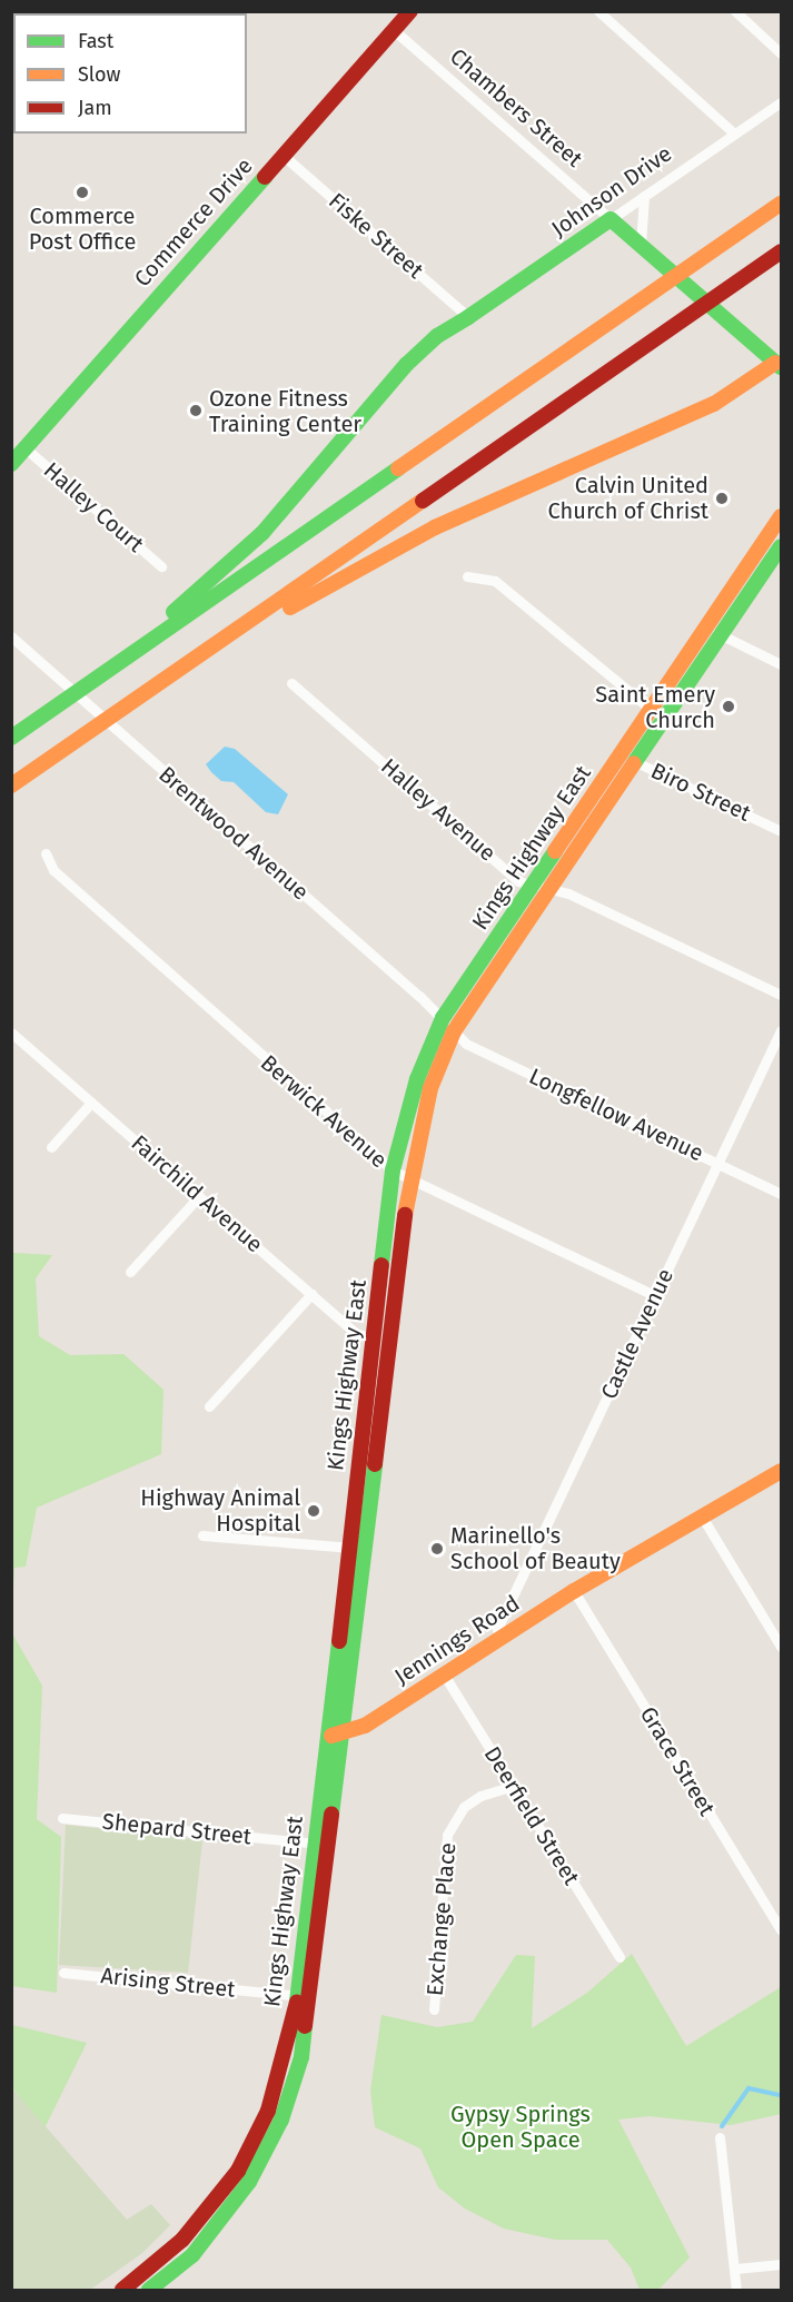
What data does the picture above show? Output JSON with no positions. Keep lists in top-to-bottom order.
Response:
{
  "streets": {
    "main road": [
      "Chambers Street",
      "Johnson Drive",
      "Commerce Drive",
      "Kings Highway East",
      "Jennings Road"
    ],
    "street": [
      "Fiske Street",
      "Halley Court",
      "Biro Street",
      "Halley Avenue",
      "Brentwood Avenue",
      "Berwick Avenue",
      "Longfellow Avenue",
      "Fairchild Avenue",
      "Castle Avenue",
      "Grace Street",
      "Deerfield Street",
      "Shepard Street",
      "Exchange Place",
      "Arising Street"
    ]
  },
  "crossings": [
    ["Chambers Street", "Johnson Drive"],
    ["Chambers Street", "Commerce Drive"],
    ["Johnson Drive", "Fiske Street"],
    ["Commerce Drive", "Fiske Street"],
    ["Commerce Drive", "Halley Court"],
    ["Biro Street", "Kings Highway East"],
    ["Halley Avenue", "Kings Highway East"],
    ["Brentwood Avenue", "Kings Highway East"],
    ["Brentwood Avenue", "Longfellow Avenue"],
    ["Kings Highway East", "Berwick Avenue"],
    ["Kings Highway East", "Longfellow Avenue"],
    ["Kings Highway East", "Fairchild Avenue"],
    ["Kings Highway East", "Jennings Road"],
    ["Kings Highway East", "Shepard Street"],
    ["Kings Highway East", "Arising Street"],
    ["Berwick Avenue", "Castle Avenue"],
    ["Longfellow Avenue", "Castle Avenue"],
    ["Castle Avenue", "Jennings Road"],
    ["Jennings Road", "Grace Street"],
    ["Jennings Road", "Deerfield Street"],
    ["Deerfield Street", "Exchange Place"]
  ],
  "parks": ["Gypsy Springs Open Space"],
  "places": [
    "Commerce Post Office",
    "Ozone Fitness Training Center",
    "Calvin United Church of Christ",
    "Saint Emery Church",
    "Highway Animal Hospital",
    "Marinello's School of Beauty"
  ],
  "legend": ["Fast", "Slow", "Jam"]
}
